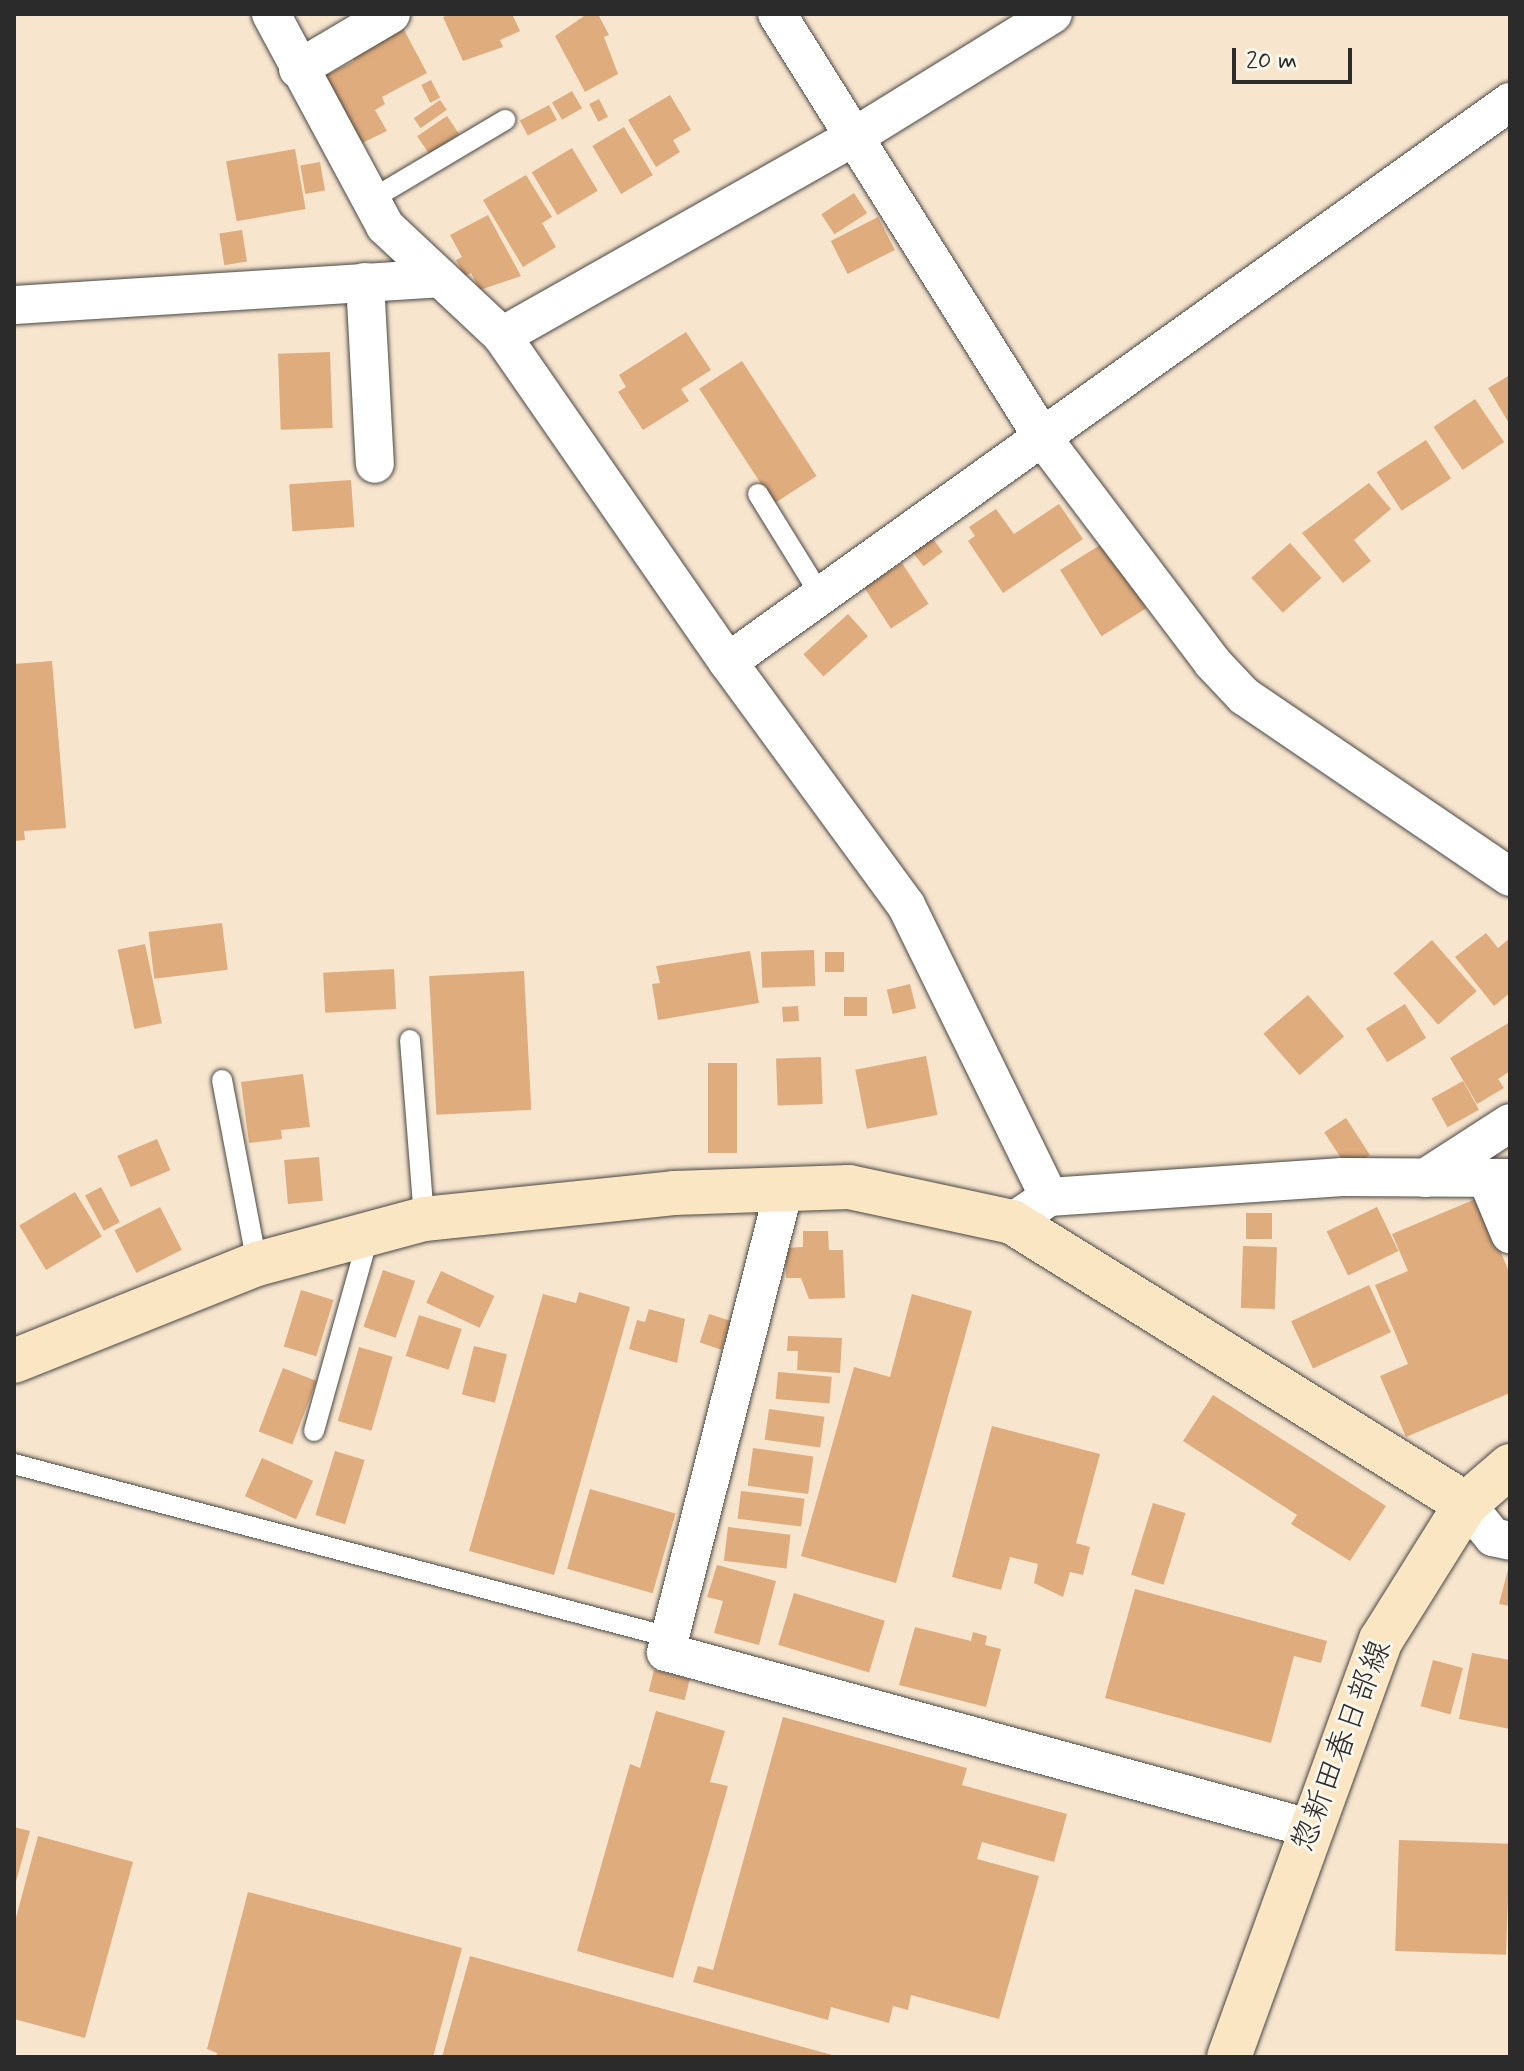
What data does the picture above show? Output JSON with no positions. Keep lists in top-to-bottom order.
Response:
{
  "streets": {
    "street": ["惣新田春日部線"]
  },
  "scale_bar": "20 m"
}
